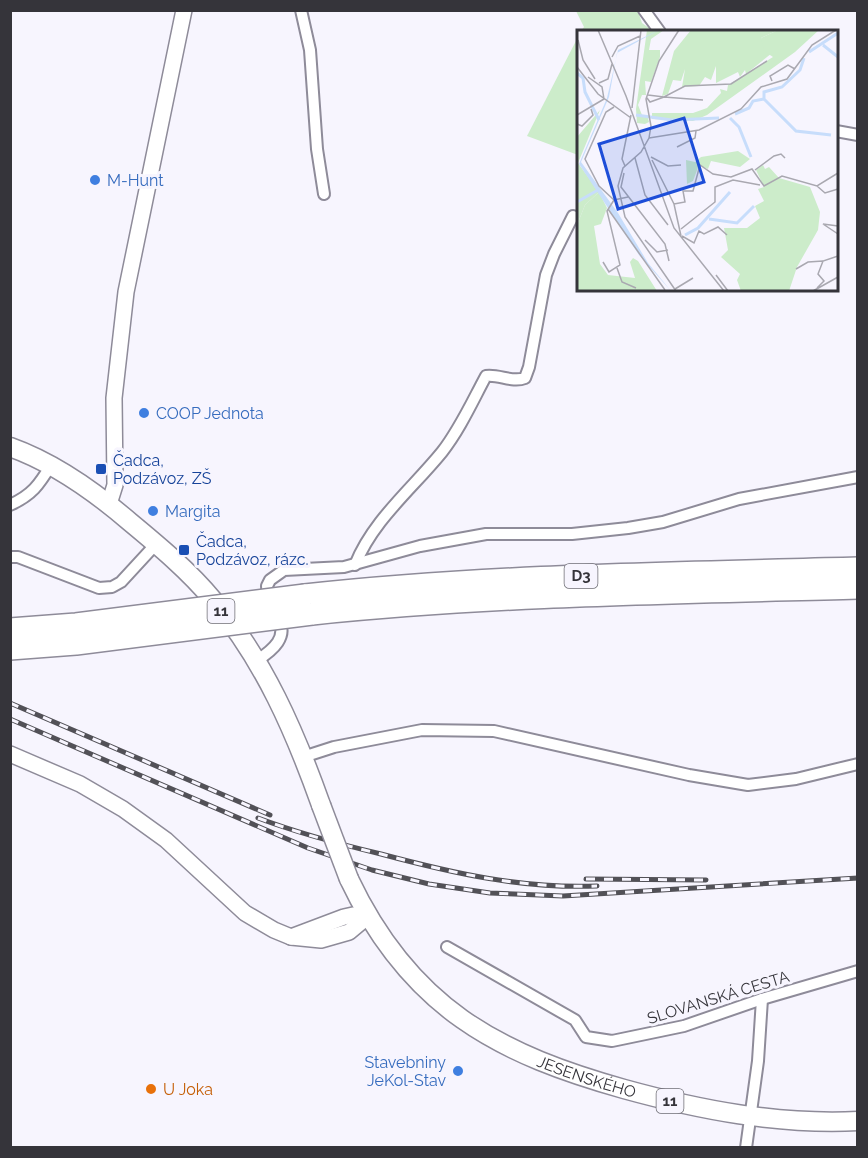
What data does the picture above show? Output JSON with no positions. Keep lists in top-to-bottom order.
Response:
{
  "streets": {
    "highway": ["D3"],
    "main road": ["11", "JESENSKÉHO"],
    "street": ["SLOVANSKÁ CESTA"]
  },
  "crossings": [
    ["11", "JESENSKÉHO"]
  ],
  "places": {
    "other": [
      "M-Hunt",
      "COOP Jednota",
      "Margita",
      "Stavebniny JeKol-Stav",
      "U Joka"
    ],
    "transit": ["Čadca, Podzávoz, ZŠ", "Čadca, Podzávoz, rázc."]
  }
}
